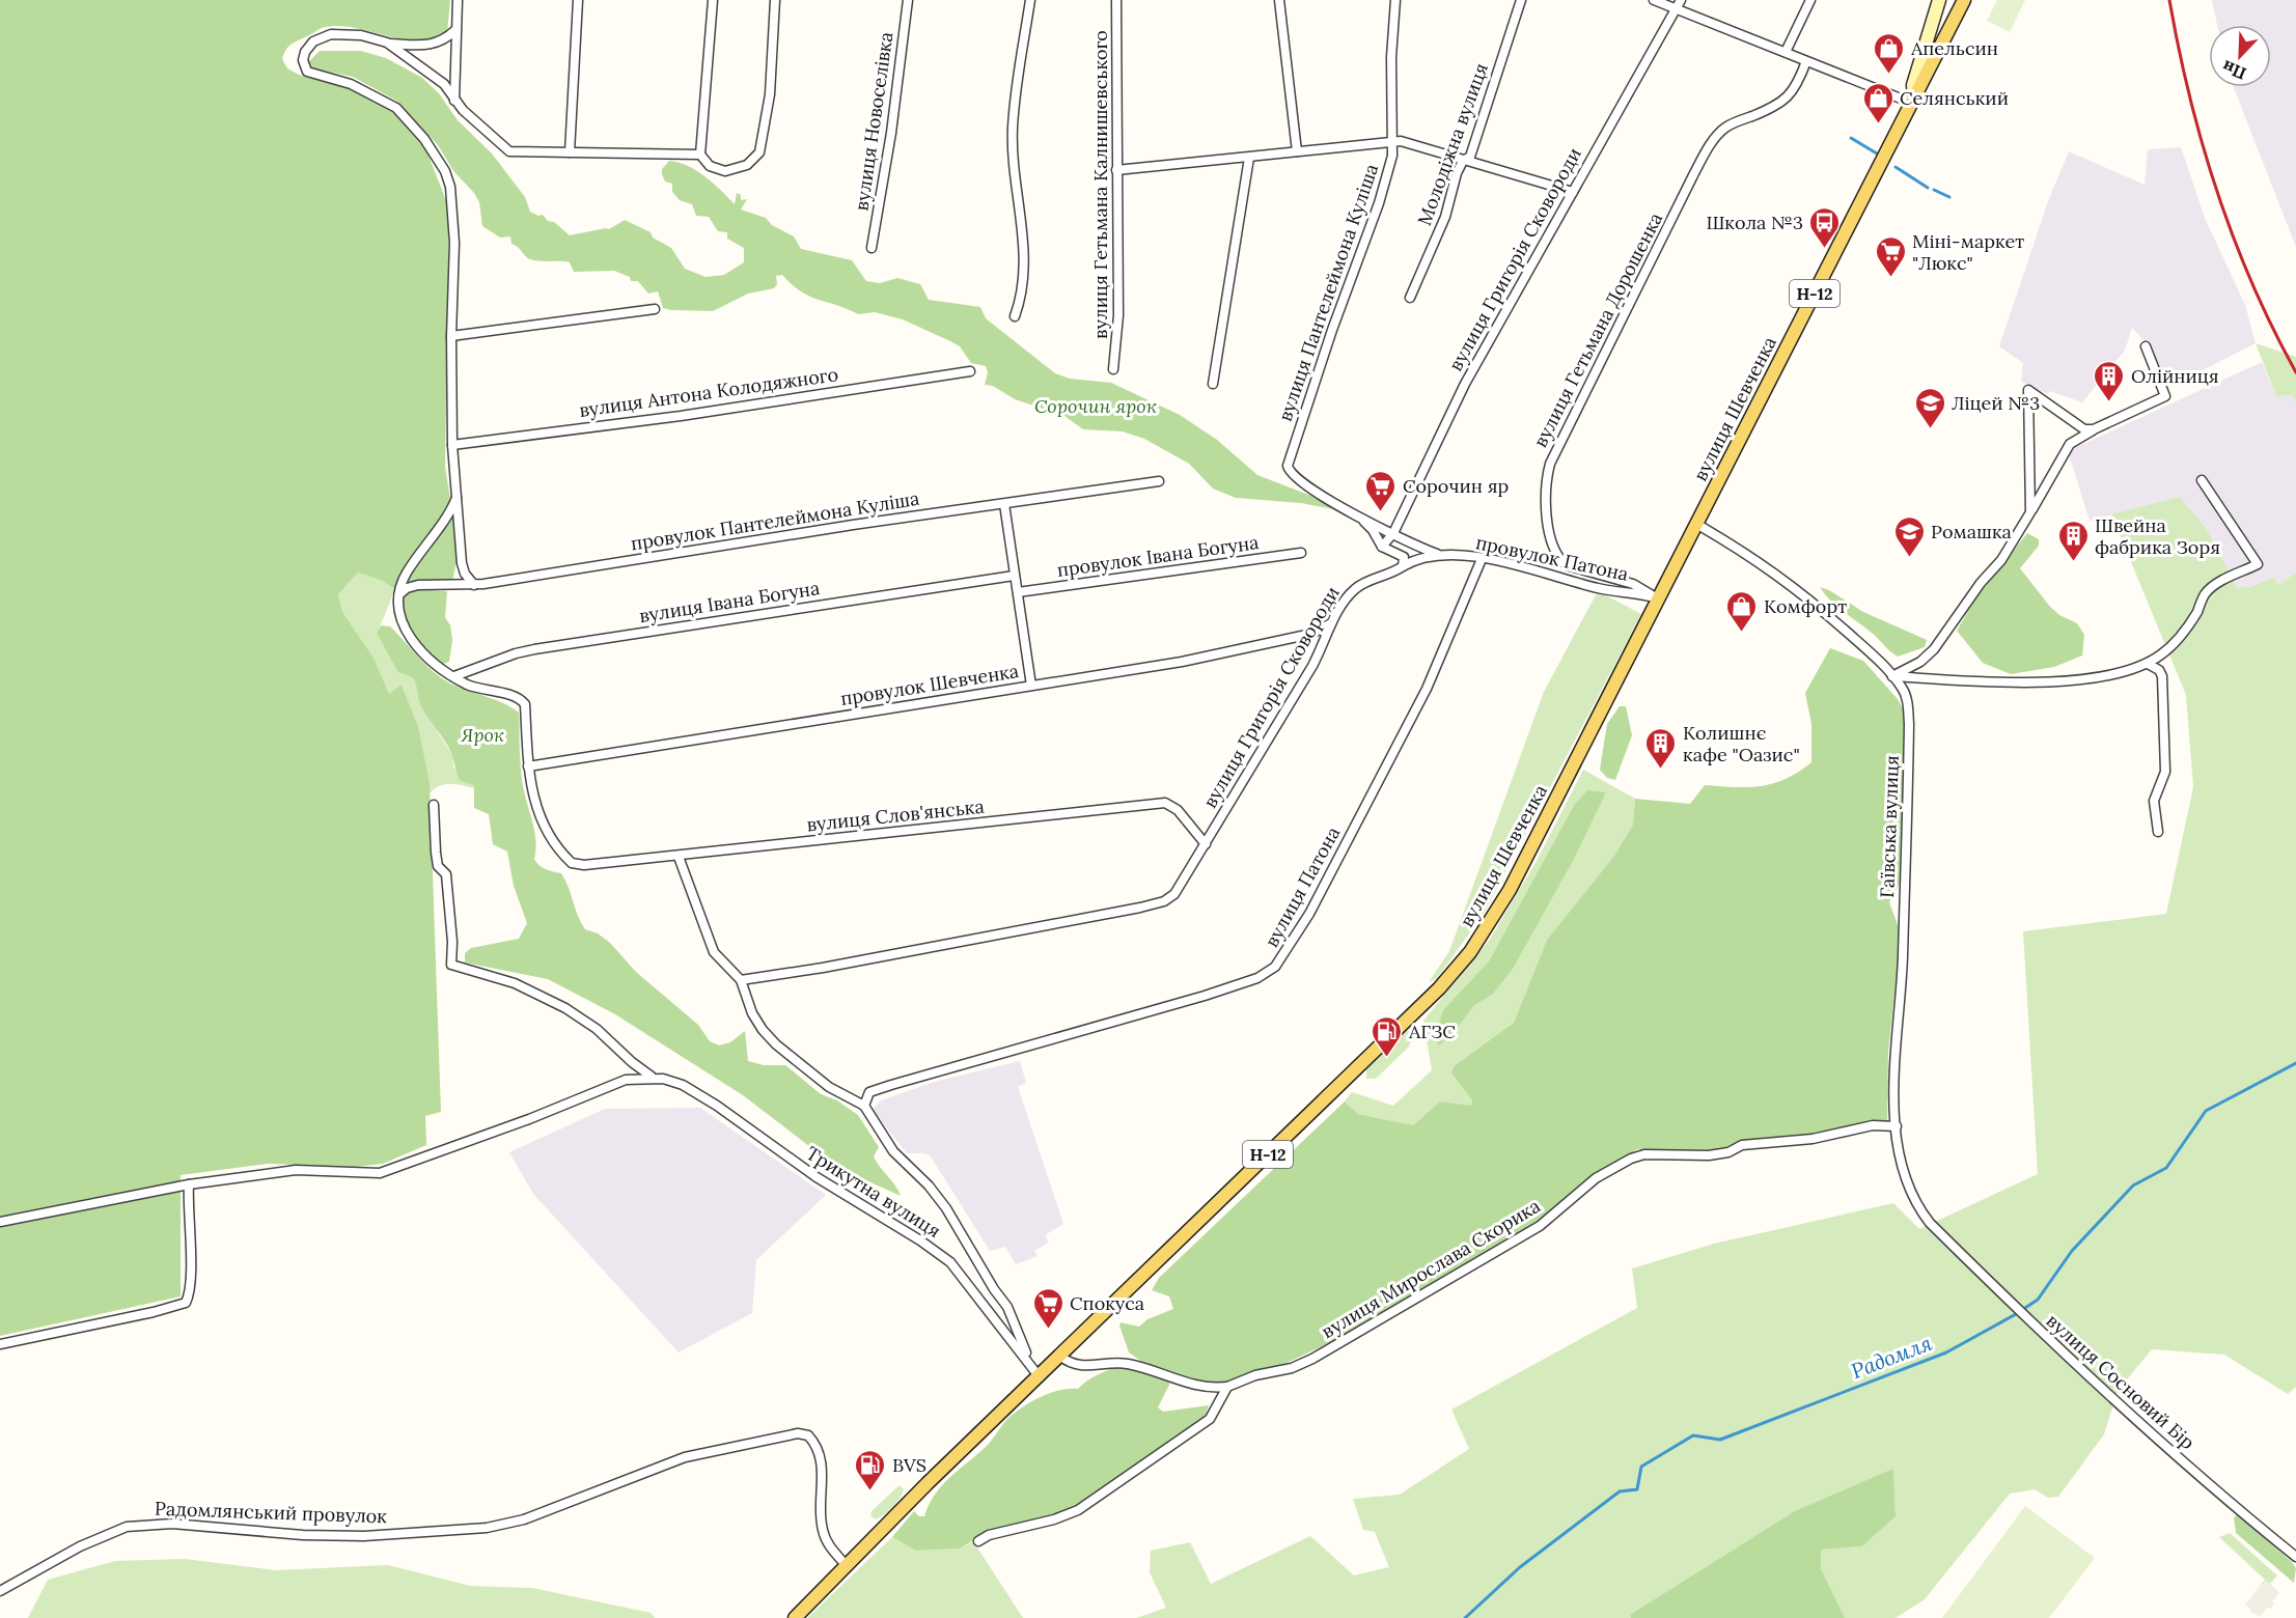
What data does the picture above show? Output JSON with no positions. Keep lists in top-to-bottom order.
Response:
{
  "streets": {
    "main road": ["Н-12", "вулиця Шевченка"],
    "street": [
      "вулиця Новоселівка",
      "Молодіжна вулиця",
      "вулиця Гетьмана Калнишевського",
      "вулиця Григорія Сковороди",
      "вулиця Пантелеймона Куліша",
      "вулиця Гетьмана Дорошенка",
      "вулиця Антона Колодяжного",
      "провулок Пантелеймона Куліша",
      "провулок Івана Богуна",
      "провулок Патона",
      "вулиця Івана Богуна",
      "провулок Шевченка",
      "вулиця Слов'янська",
      "Гаївська вулиця",
      "вулиця Патона",
      "Трикутна вулиця",
      "вулиця Мирослава Скорика",
      "вулиця Сосновий Бір",
      "Радомлянський провулок"
    ]
  },
  "crossings": [
    ["вулиця Григорія Сковороди", "вулиця Пантелеймона Куліша"],
    ["вулиця Григорія Сковороди", "провулок Патона"],
    ["вулиця Григорія Сковороди", "провулок Шевченка"],
    ["вулиця Григорія Сковороди", "вулиця Слов'янська"],
    ["вулиця Пантелеймона Куліша", "провулок Патона"],
    ["вулиця Гетьмана Дорошенка", "вулиця Шевченка"],
    ["вулиця Гетьмана Дорошенка", "провулок Патона"],
    ["вулиця Шевченка", "провулок Патона"],
    ["вулиця Шевченка", "Гаївська вулиця"],
    ["вулиця Шевченка", "Трикутна вулиця"],
    ["вулиця Шевченка", "вулиця Мирослава Скорика"],
    ["вулиця Шевченка", "Радомлянський провулок"],
    ["провулок Патона", "вулиця Патона"],
    ["провулок Шевченка", "вулиця Слов'янська"],
    ["Гаївська вулиця", "вулиця Мирослава Скорика"],
    ["Гаївська вулиця", "вулиця Сосновий Бір"]
  ],
  "water": ["Радомля"],
  "parks": ["Сорочин ярок", "Ярок"],
  "places": {
    "shop": ["Апельсин", "Селянський", "Комфорт"],
    "bus stop": ["Школа №3"],
    "supermarket": ["Міні-маркет \"Люкс\"", "Сорочин яр", "Спокуса"],
    "building": ["Олійниця", "Швейна фабрика Зоря", "Колишнє кафе \"Оазис\""],
    "school or university": ["Ліцей №3", "Ромашка"],
    "fuel station": ["АГЗС", "BVS"]
  },
  "north": "bottom left"
}
